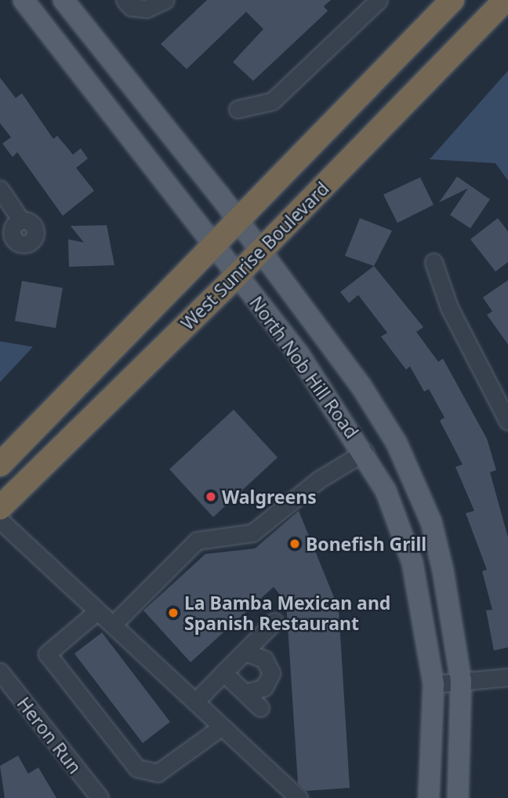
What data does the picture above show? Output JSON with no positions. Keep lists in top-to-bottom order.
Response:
{
  "streets": {
    "highway": ["West Sunrise Boulevard"],
    "main road": ["North Nob Hill Road"],
    "street": ["Heron Run"]
  },
  "crossings": [
    ["West Sunrise Boulevard", "North Nob Hill Road"]
  ],
  "places": ["Walgreens", "Bonefish Grill", "La Bamba Mexican and Spanish Restaurant"]
}
